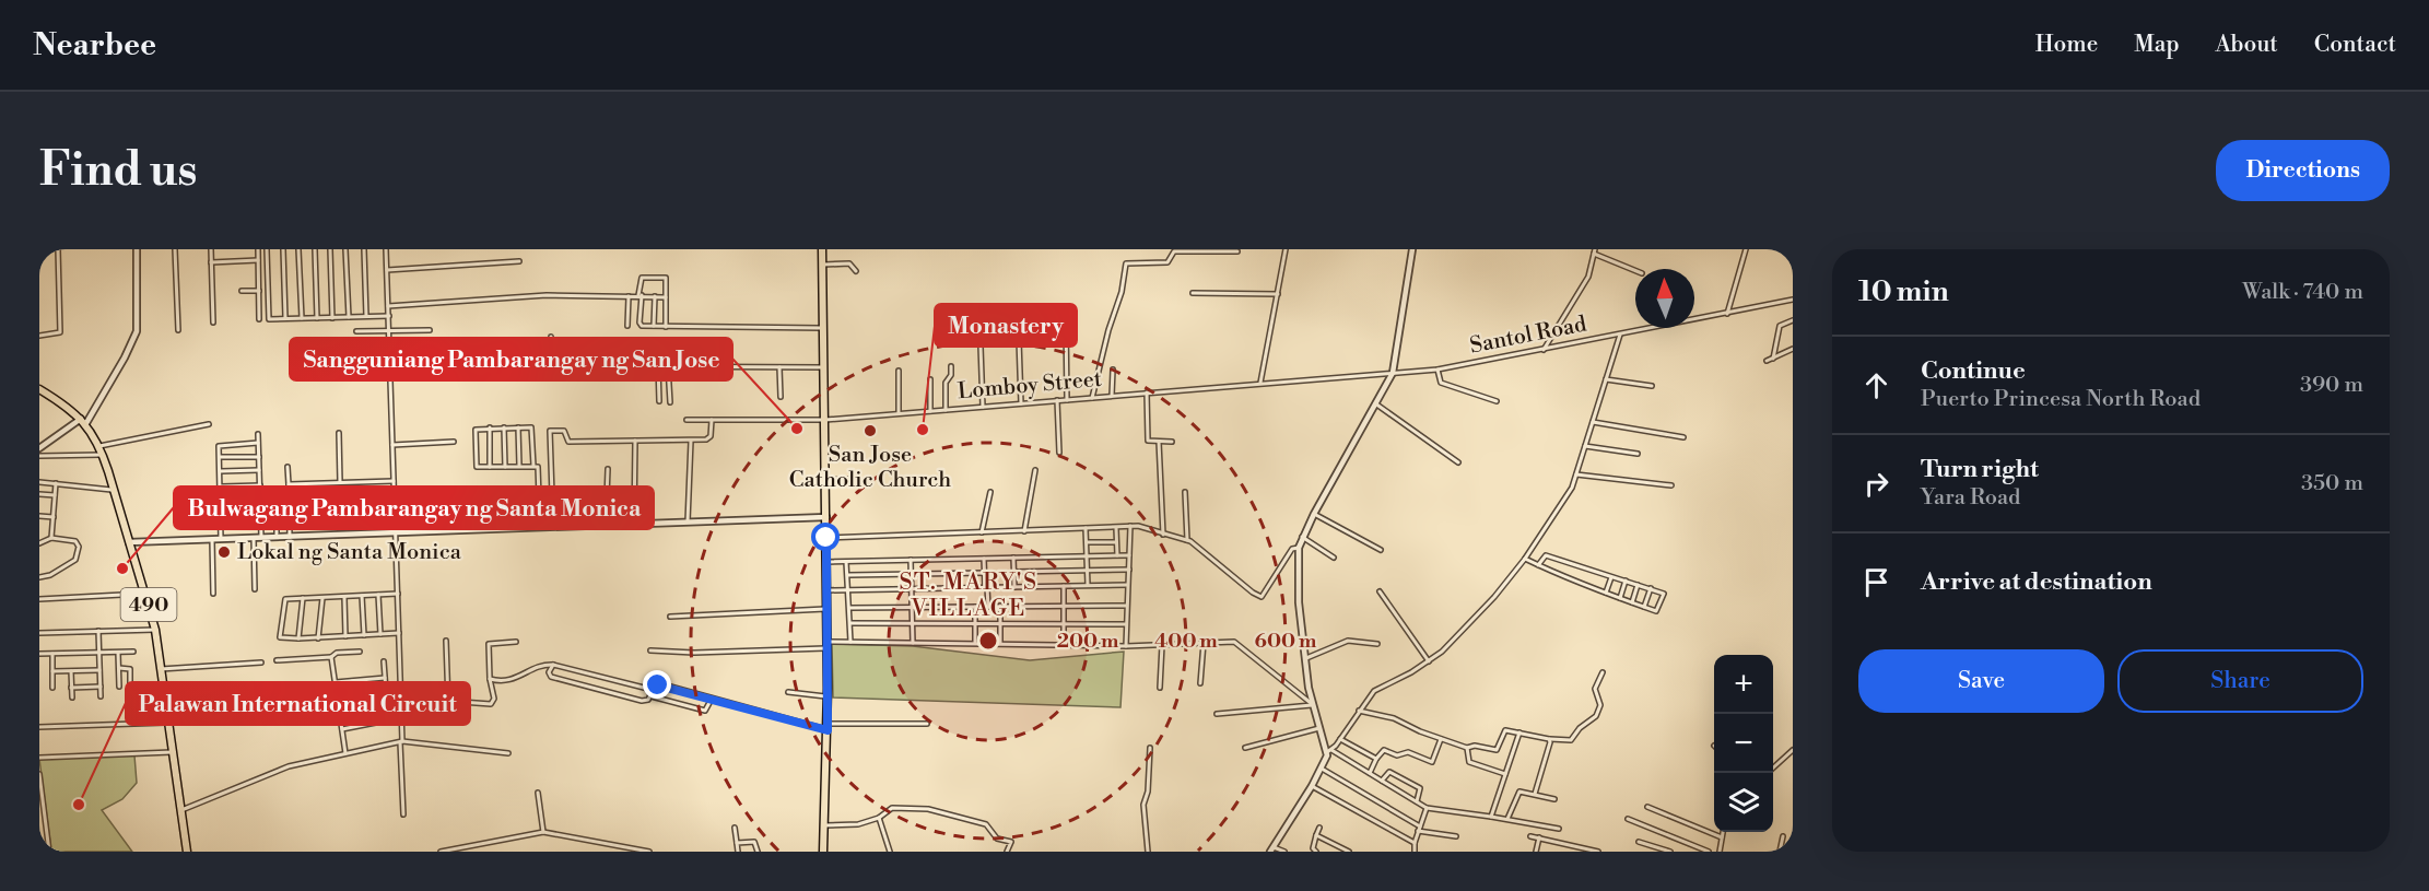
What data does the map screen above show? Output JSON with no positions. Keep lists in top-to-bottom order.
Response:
{
  "streets": {
    "main road": ["490"],
    "street": ["Santol Road", "Lomboy Street"]
  },
  "crossings": [
    ["Santol Road", "Lomboy Street"]
  ],
  "districts": ["ST. MARY'S VILLAGE"],
  "places": [
    "Sangguniang Pambarangay ng San Jose",
    "Monastery",
    "San Jose Catholic Church",
    "Lokal ng Santa Monica",
    "Bulwagang Pambarangay ng Santa Monica",
    "Palawan International Circuit"
  ],
  "north": "top",
  "page": {
    "header": "Nearbee",
    "nav": [
      "Home",
      "Map",
      "About",
      "Contact"
    ],
    "buttons": [
      "Directions",
      ["Save", "Share"]
    ],
    "title": "Find us",
    "heading": ["10 min", "Walk · 740 m"],
    "list": [
      ["Continue", "Puerto Princesa North Road", "390 m"],
      ["Turn right", "Yara Road", "350 m"],
      "Arrive at destination"
    ],
    "map_buttons": ["+", "−"]
  },
  "rings": ["200 m", "400 m", "600 m"]
}
